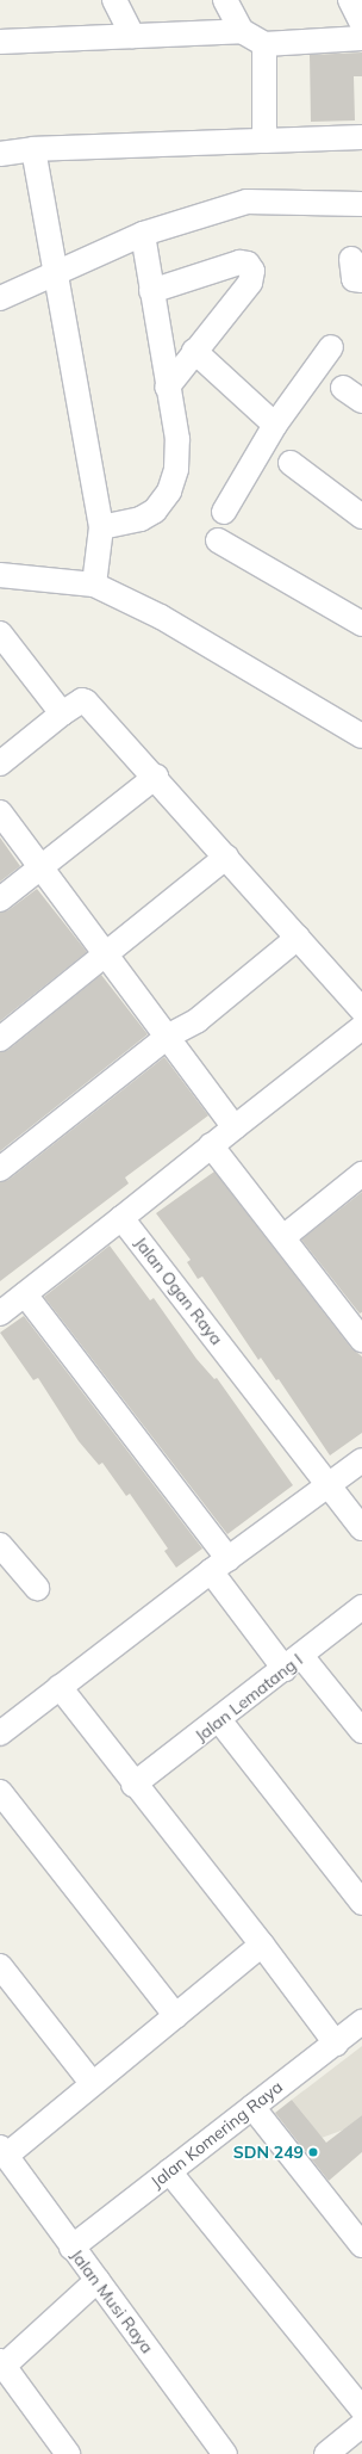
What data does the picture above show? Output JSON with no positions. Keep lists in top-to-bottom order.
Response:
{
  "streets": {
    "street": [
      "Jalan Ogan Raya",
      "Jalan Lematang I",
      "Jalan Komering Raya",
      "Jalan Musi Raya"
    ]
  },
  "crossings": [
    ["Jalan Komering Raya", "Jalan Musi Raya"]
  ],
  "places": ["SDN 249"]
}
